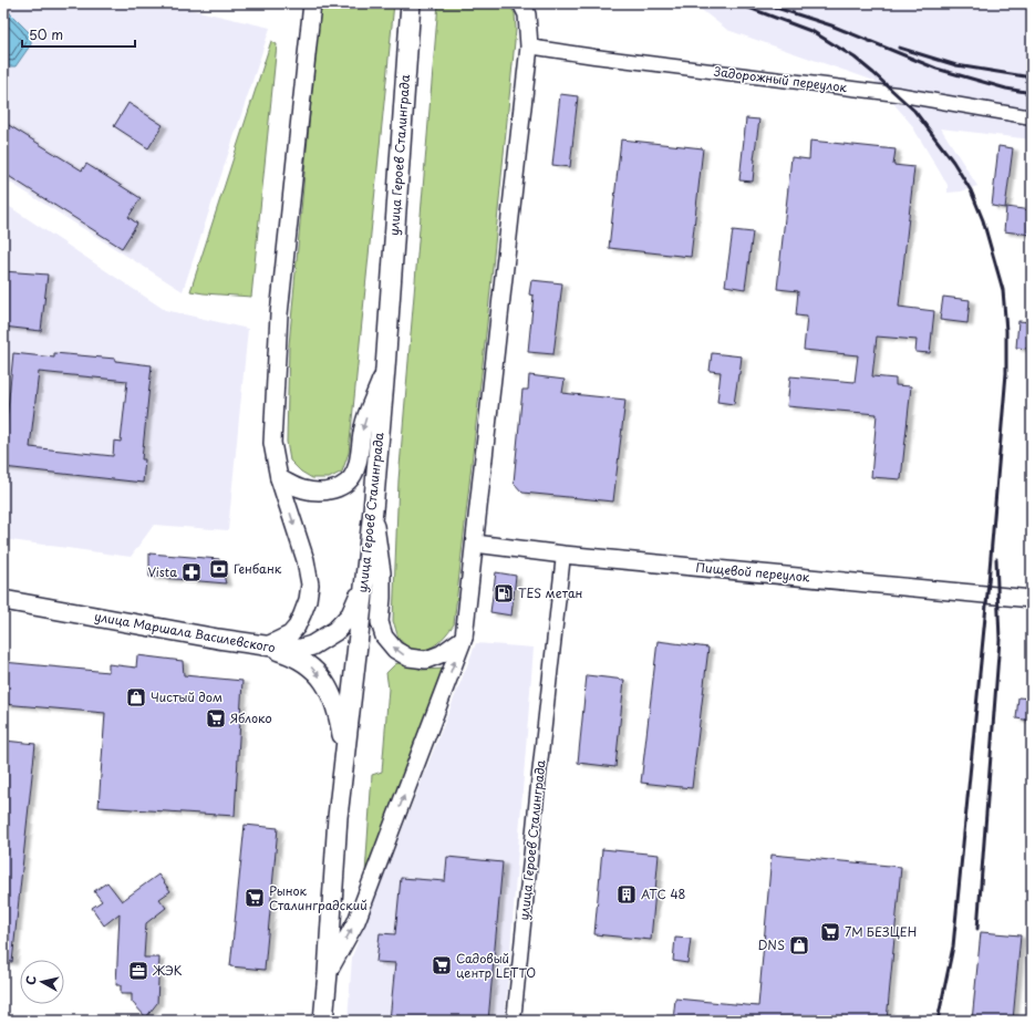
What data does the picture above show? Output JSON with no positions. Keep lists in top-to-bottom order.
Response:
{
  "streets": {
    "main road": ["улица Героев Сталинграда", "улица Маршала Василевского"],
    "street": ["Задорожный переулок", "Пищевой переулок"]
  },
  "crossings": [
    ["улица Героев Сталинграда", "Пищевой переулок"],
    ["улица Героев Сталинграда", "улица Маршала Василевского"]
  ],
  "places": {
    "bank": ["Генбанк"],
    "pharmacy": ["Vista"],
    "fuel station": ["TES метан"],
    "shop": ["Чистый дом", "DNS"],
    "supermarket": [
      "Яблоко",
      "Рынок Сталинградский",
      "7М БЕЗЦЕН",
      "Садовый центр LETTO"
    ],
    "building": ["АТС 48"],
    "office": ["ЖЭК"]
  },
  "scale_bar": "50 m",
  "north": "left"
}
